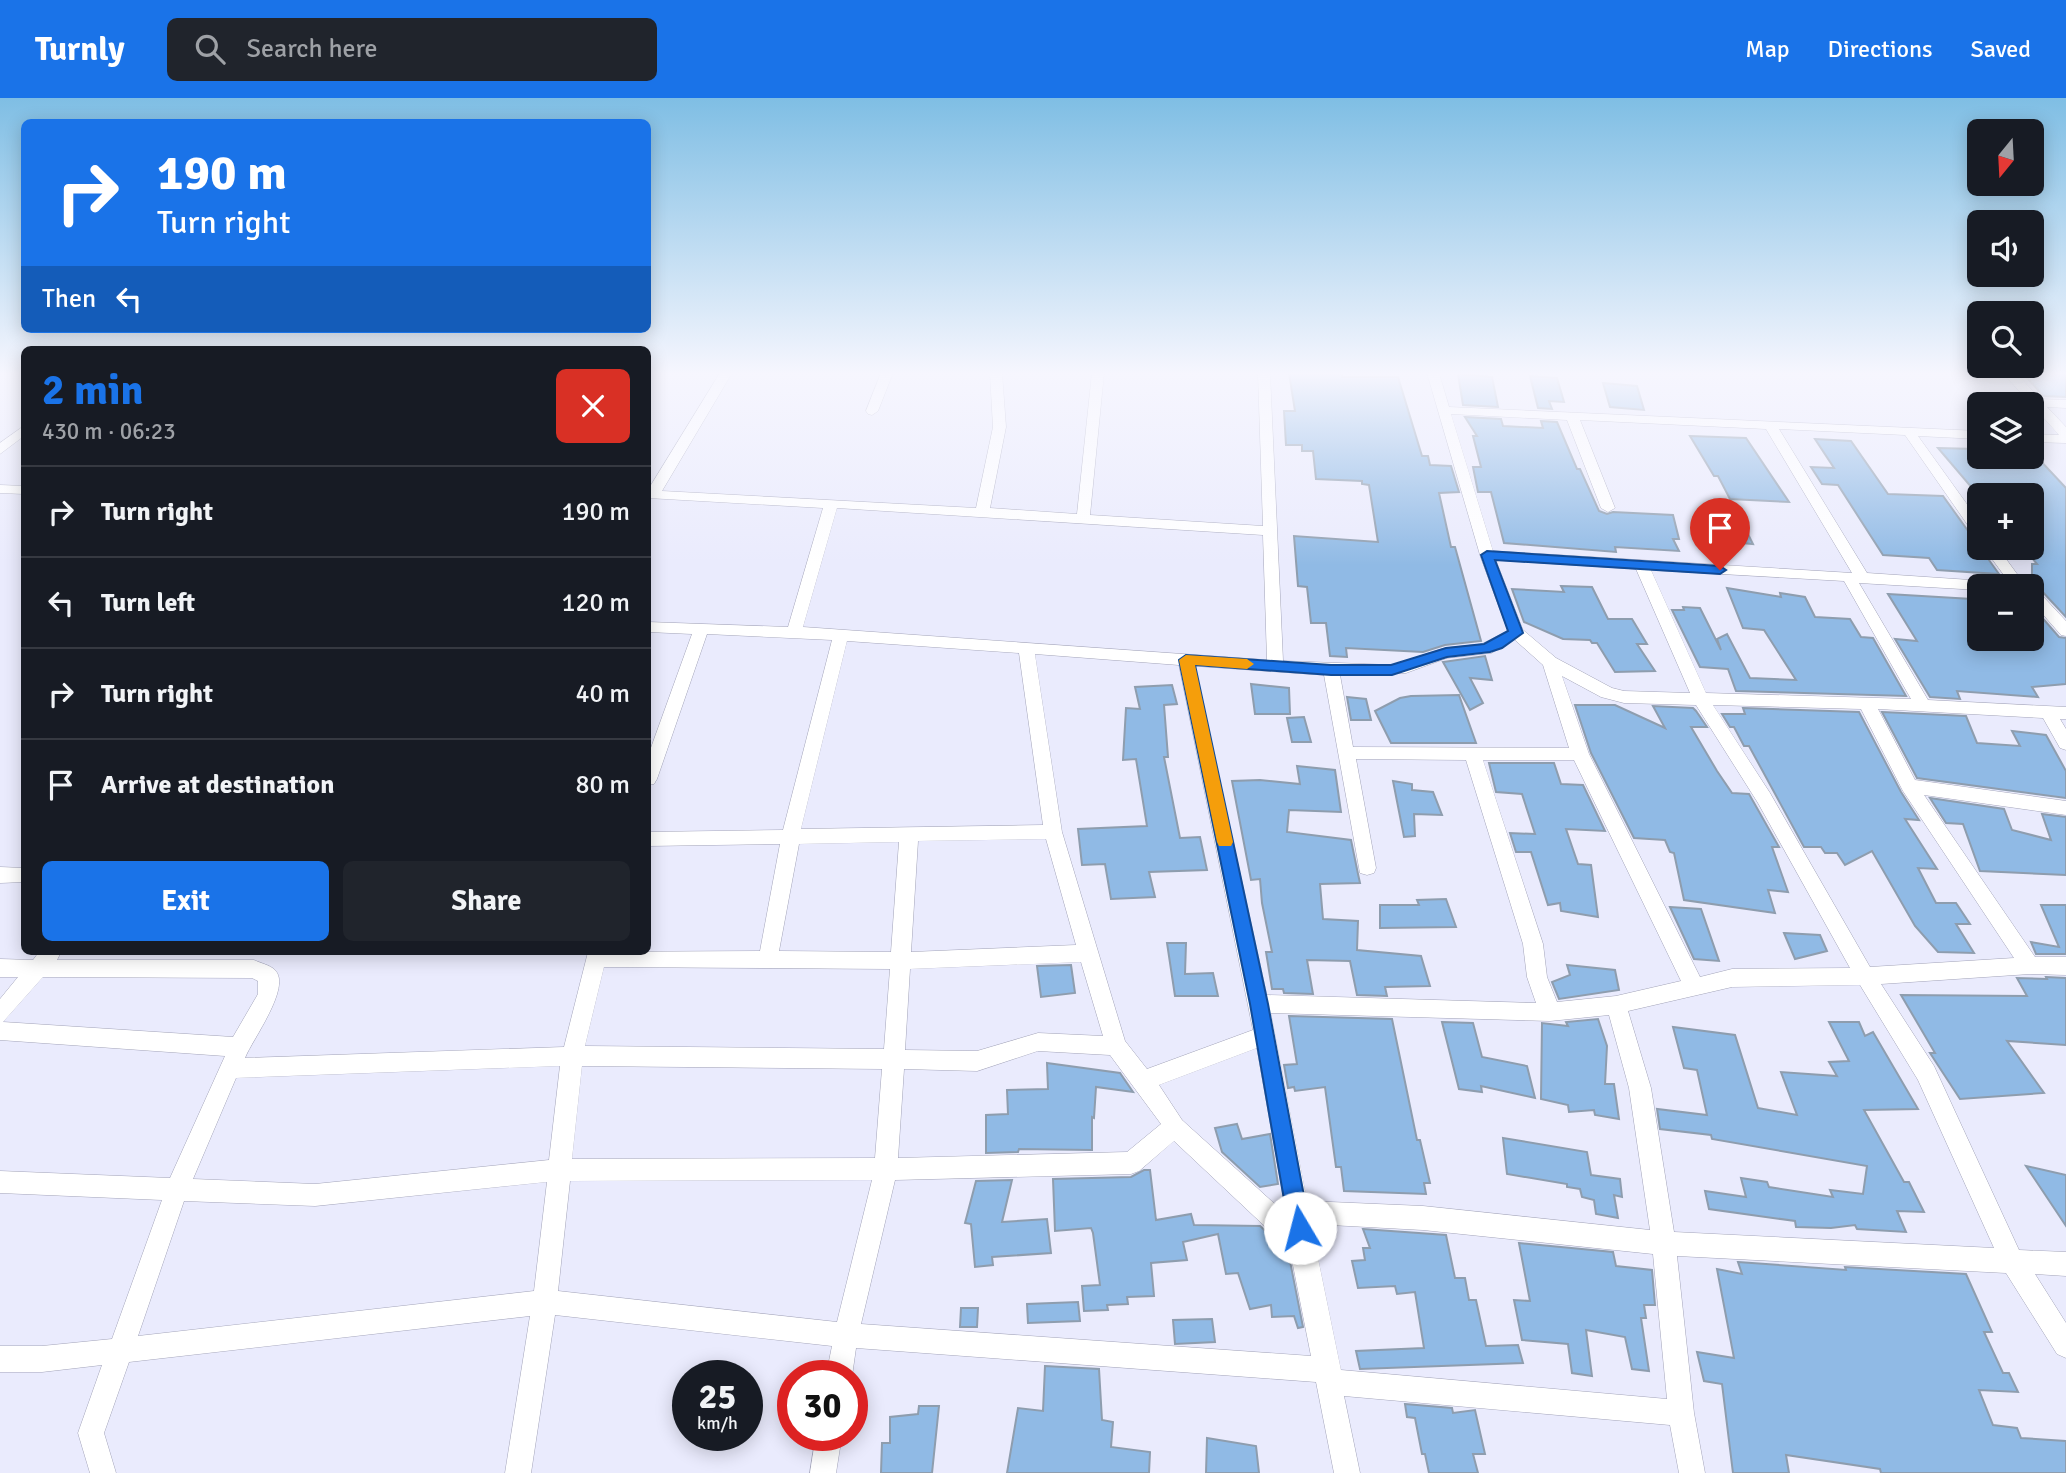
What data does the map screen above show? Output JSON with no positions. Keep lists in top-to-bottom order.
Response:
{
  "north": "bottom",
  "page": {
    "header": "Turnly",
    "search": "Search here",
    "nav": ["Map", "Directions", "Saved"],
    "map_buttons": ["+", "−"],
    "turn": ["190 m", "Turn right"],
    "then": "Then",
    "heading": ["2 min", "430 m · 06:23"],
    "list": [
      {
        "name": "Turn right",
        "value": "190 m"
      },
      {
        "name": "Turn left",
        "value": "120 m"
      },
      {
        "name": "Turn right",
        "value": "40 m"
      },
      {
        "name": "Arrive at destination",
        "value": "80 m"
      }
    ],
    "buttons": ["Exit", "Share"],
    "speed": "25 km/h",
    "limit": "30"
  }
}
